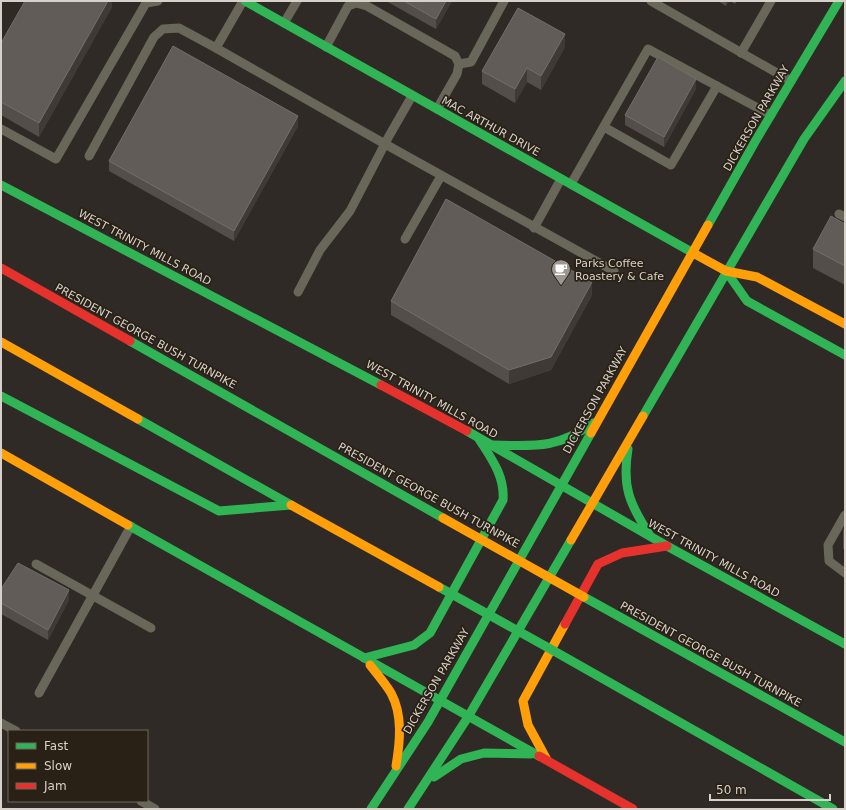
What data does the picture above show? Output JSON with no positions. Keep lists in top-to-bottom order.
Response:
{
  "streets": {
    "main road": [
      "DICKERSON PARKWAY",
      "MAC ARTHUR DRIVE",
      "WEST TRINITY MILLS ROAD",
      "PRESIDENT GEORGE BUSH TURNPIKE"
    ]
  },
  "crossings": [
    ["DICKERSON PARKWAY", "MAC ARTHUR DRIVE"],
    ["DICKERSON PARKWAY", "WEST TRINITY MILLS ROAD"]
  ],
  "places": {
    "cafe": ["Parks Coffee Roastery & Cafe"]
  },
  "legend": ["Fast", "Slow", "Jam"],
  "scale_bar": "50 m"
}
